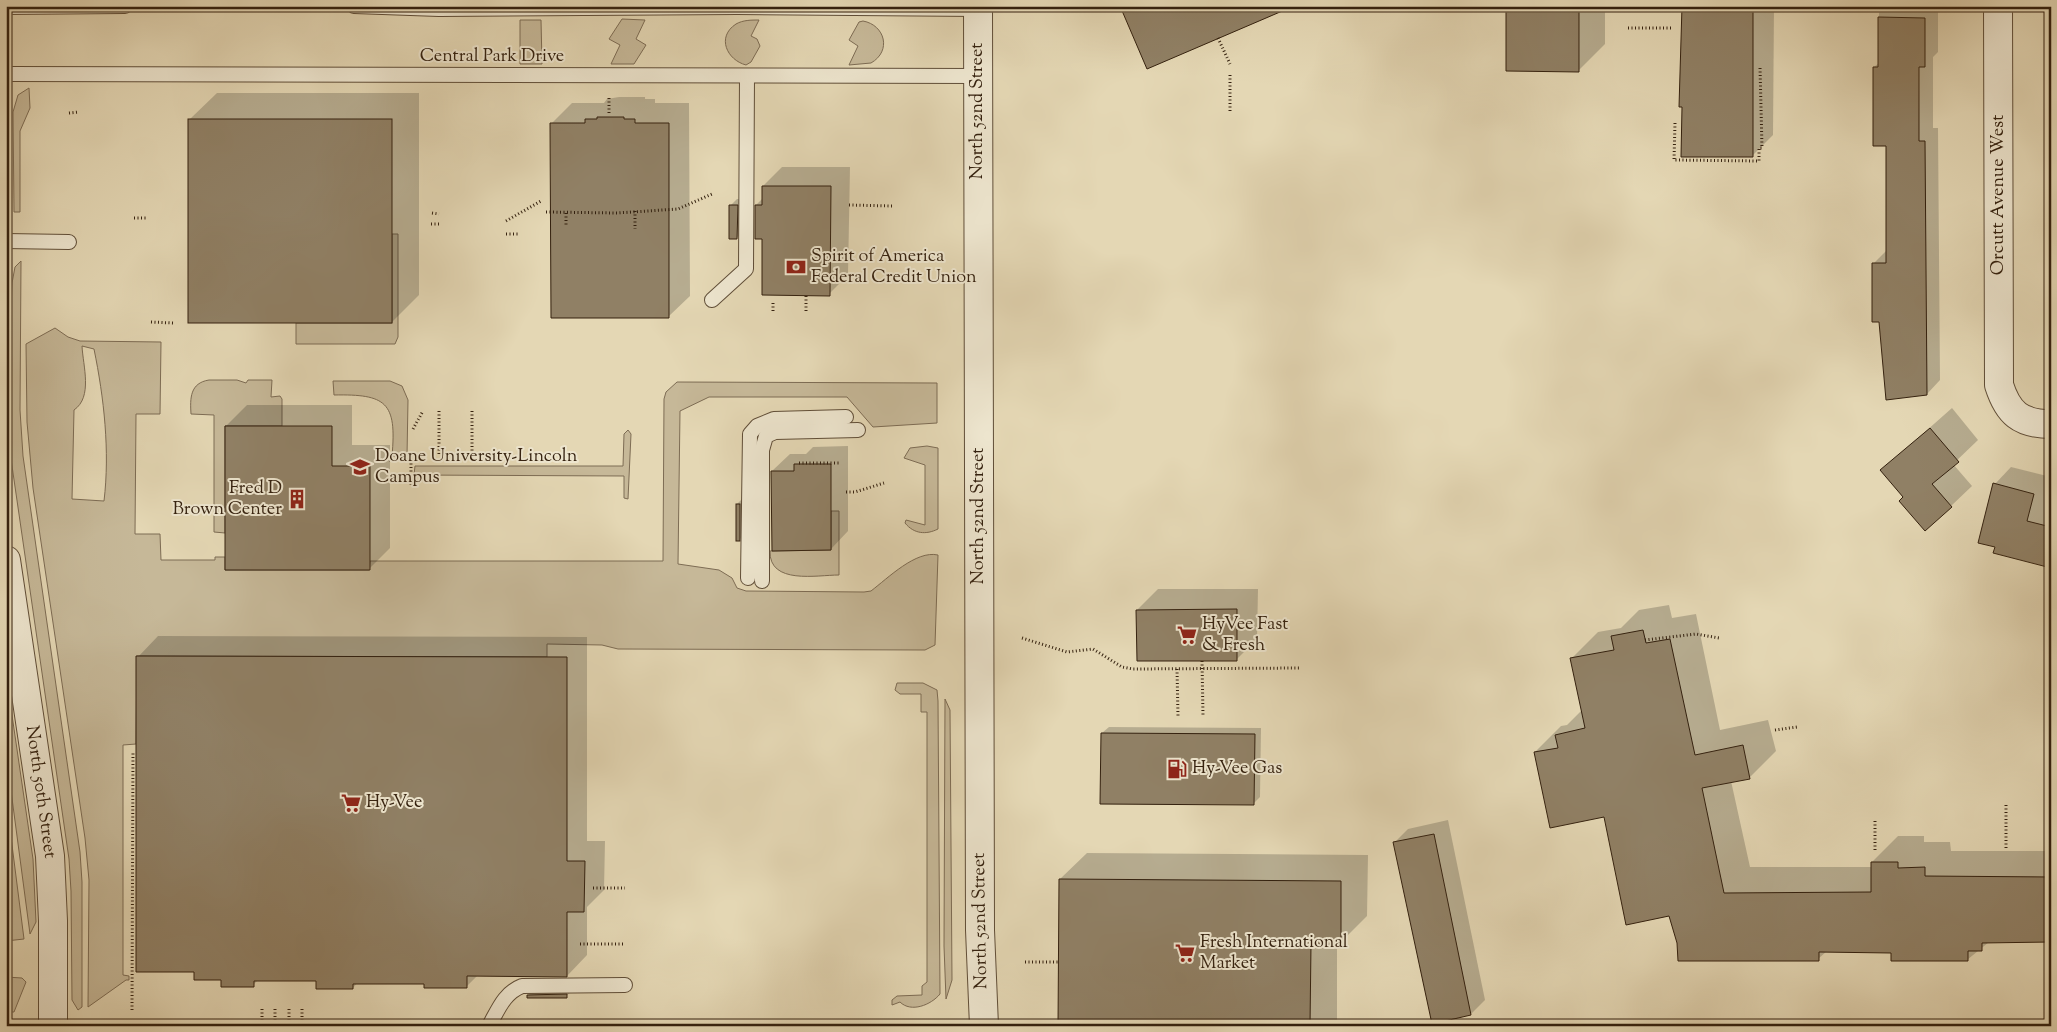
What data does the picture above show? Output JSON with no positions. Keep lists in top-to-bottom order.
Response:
{
  "streets": {
    "street": ["North 52nd Street", "Orcutt Avenue West", "North 50th Street"],
    "lane": ["Central Park Drive"]
  },
  "crossings": [
    ["Central Park Drive", "North 52nd Street"]
  ],
  "places": {
    "bank": ["Spirit of America Federal Credit Union"],
    "school or university": ["Doane University-Lincoln Campus"],
    "building": ["Fred D Brown Center"],
    "supermarket": ["HyVee Fast & Fresh", "Hy-Vee", "Fresh International Market"],
    "fuel station": ["Hy-Vee Gas"]
  }
}
